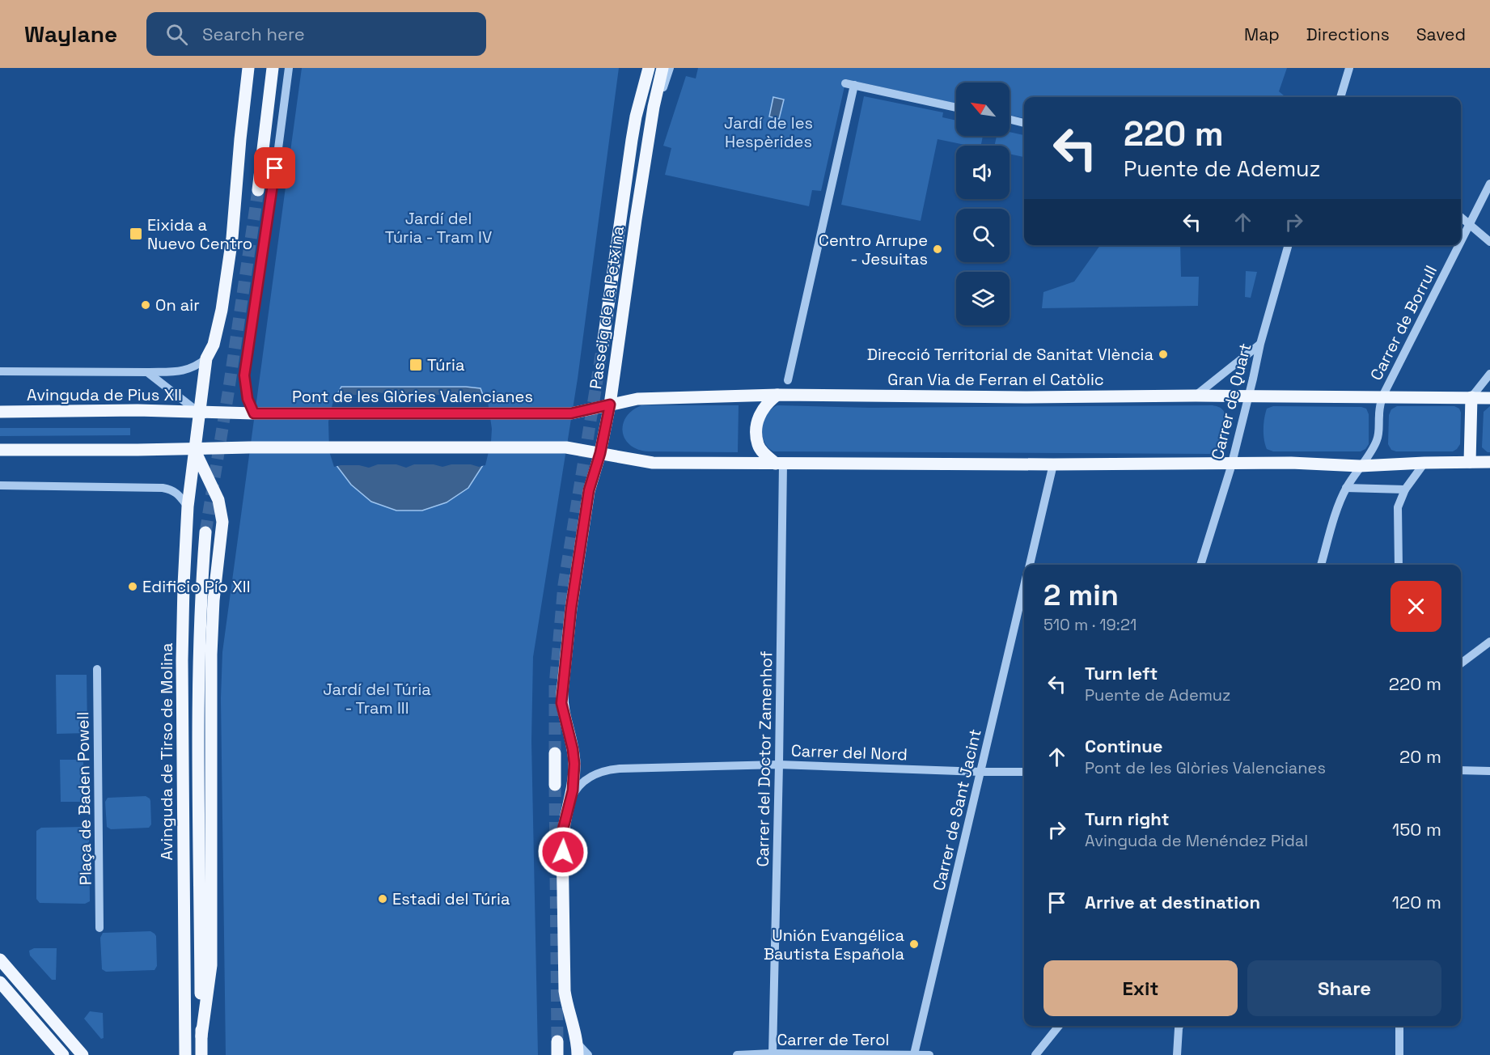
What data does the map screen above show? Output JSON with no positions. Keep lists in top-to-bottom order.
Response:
{
  "streets": {
    "main road": [
      "Passeig de la Petxina",
      "Gran Via de Ferran el Catòlic",
      "Avinguda de Pius XII",
      "Pont de les Glòries Valencianes",
      "Avinguda de Tirso de Molina"
    ],
    "street": [
      "Carrer de Borrull",
      "Carrer de Quart",
      "Carrer del Nord",
      "Carrer del Doctor Zamenhof",
      "Plaça de Baden Powell",
      "Carrer de Sant Jacint",
      "Carrer de Terol"
    ]
  },
  "crossings": [
    ["Passeig de la Petxina", "Gran Via de Ferran el Catòlic"],
    ["Passeig de la Petxina", "Pont de les Glòries Valencianes"],
    ["Passeig de la Petxina", "Carrer del Nord"],
    ["Carrer de Borrull", "Gran Via de Ferran el Catòlic"],
    ["Gran Via de Ferran el Catòlic", "Pont de les Glòries Valencianes"],
    ["Gran Via de Ferran el Catòlic", "Carrer de Quart"],
    ["Avinguda de Pius XII", "Pont de les Glòries Valencianes"],
    ["Avinguda de Pius XII", "Avinguda de Tirso de Molina"],
    ["Pont de les Glòries Valencianes", "Avinguda de Tirso de Molina"],
    ["Carrer del Nord", "Carrer del Doctor Zamenhof"],
    ["Carrer del Nord", "Carrer de Sant Jacint"],
    ["Carrer del Doctor Zamenhof", "Carrer de Terol"],
    ["Carrer de Sant Jacint", "Carrer de Terol"]
  ],
  "parks": ["Jardí de les Hespèrides", "Jardí del Túria - Tram IV", "Jardí del Túria - Tram III"],
  "places": {
    "transit": ["Eixida a Nuevo Centro", "Túria"],
    "other": [
      "Centro Arrupe - Jesuitas",
      "On air",
      "Direcció Territorial de Sanitat Vlència",
      "Edificio Pío XII",
      "Estadi del Túria",
      "Unión Evangélica Bautista Española"
    ]
  },
  "north": "top left",
  "page": {
    "header": "Waylane",
    "search": "Search here",
    "nav": ["Map", "Directions", "Saved"],
    "turn": ["220 m", "Puente de Ademuz"],
    "heading": ["2 min", "510 m · 19:21"],
    "list": [
      {
        "name": "Turn left",
        "note": "Puente de Ademuz",
        "value": "220 m"
      },
      {
        "name": "Continue",
        "note": "Pont de les Glòries Valencianes",
        "value": "20 m"
      },
      {
        "name": "Turn right",
        "note": "Avinguda de Menéndez Pidal",
        "value": "150 m"
      },
      {
        "name": "Arrive at destination",
        "value": "120 m"
      }
    ],
    "buttons": ["Exit", "Share"]
  }
}
